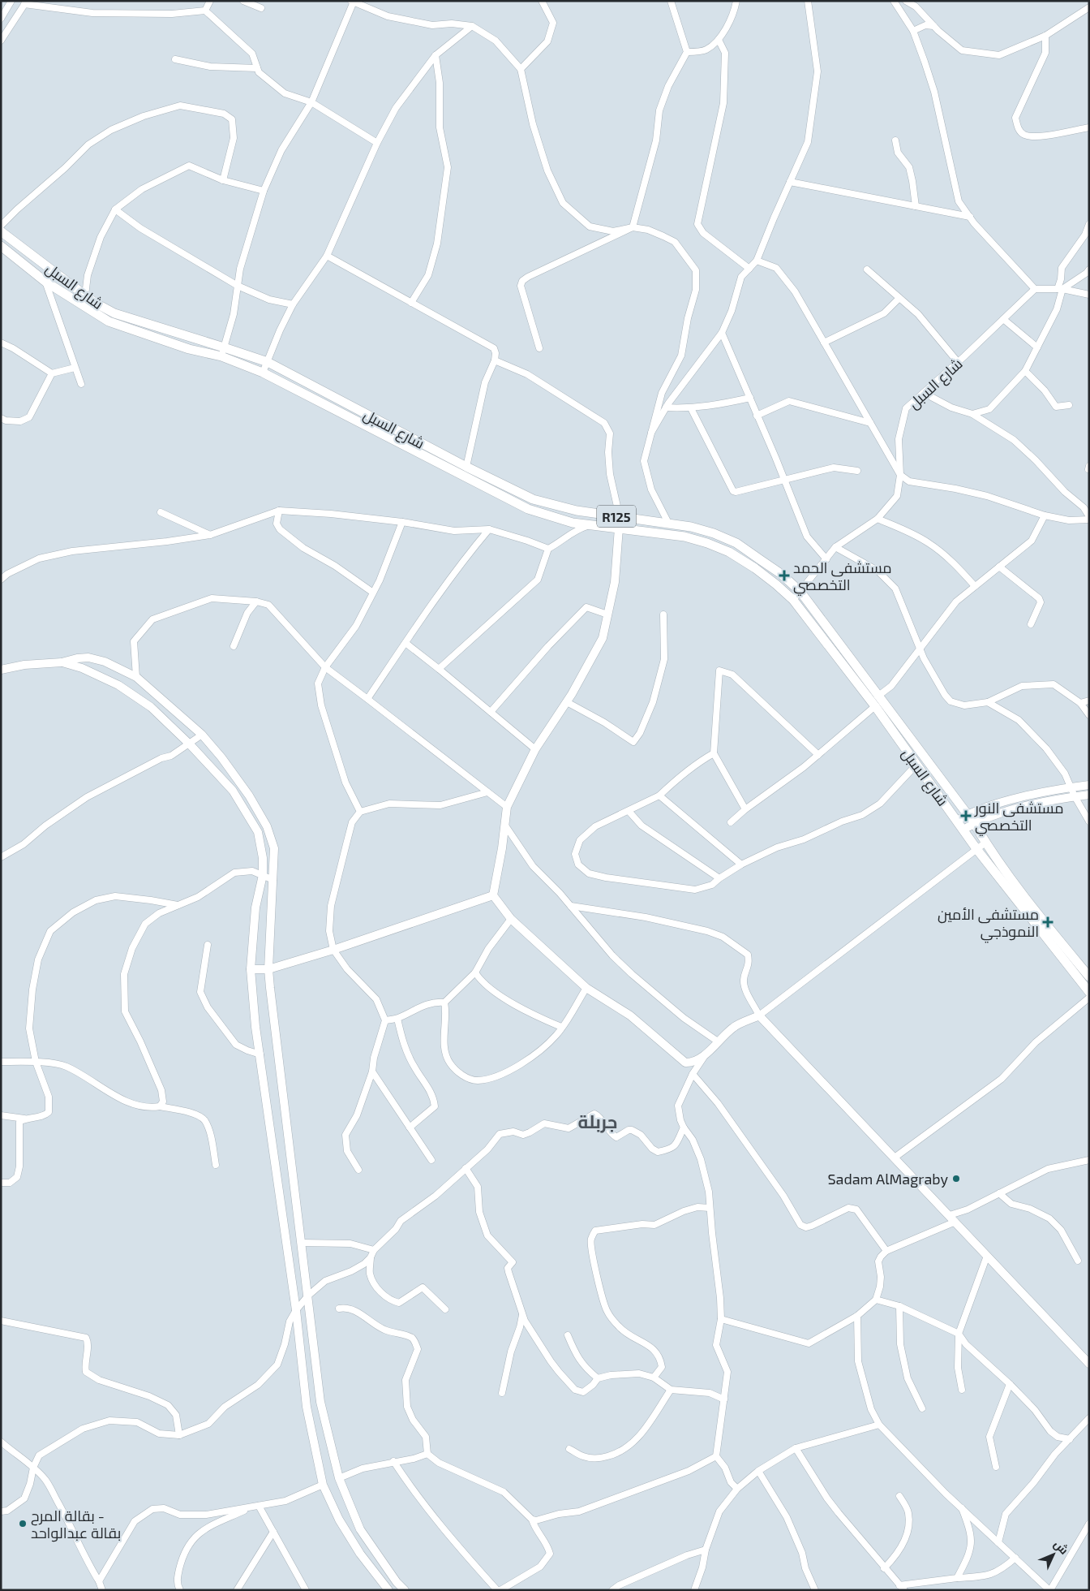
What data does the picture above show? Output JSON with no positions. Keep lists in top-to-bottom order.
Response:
{
  "streets": {
    "main road": ["شارع السبل", "R125"]
  },
  "districts": ["جربلة"],
  "places": {
    "health": ["مستشفى الحمد التخصصي", "مستشفى النور التخصصي", "مستشفى الأمين النموذجي"],
    "other": ["Sadam AlMagraby", "بقالة المرح - بقالة عبدالواحد"]
  },
  "north": "top right"
}
